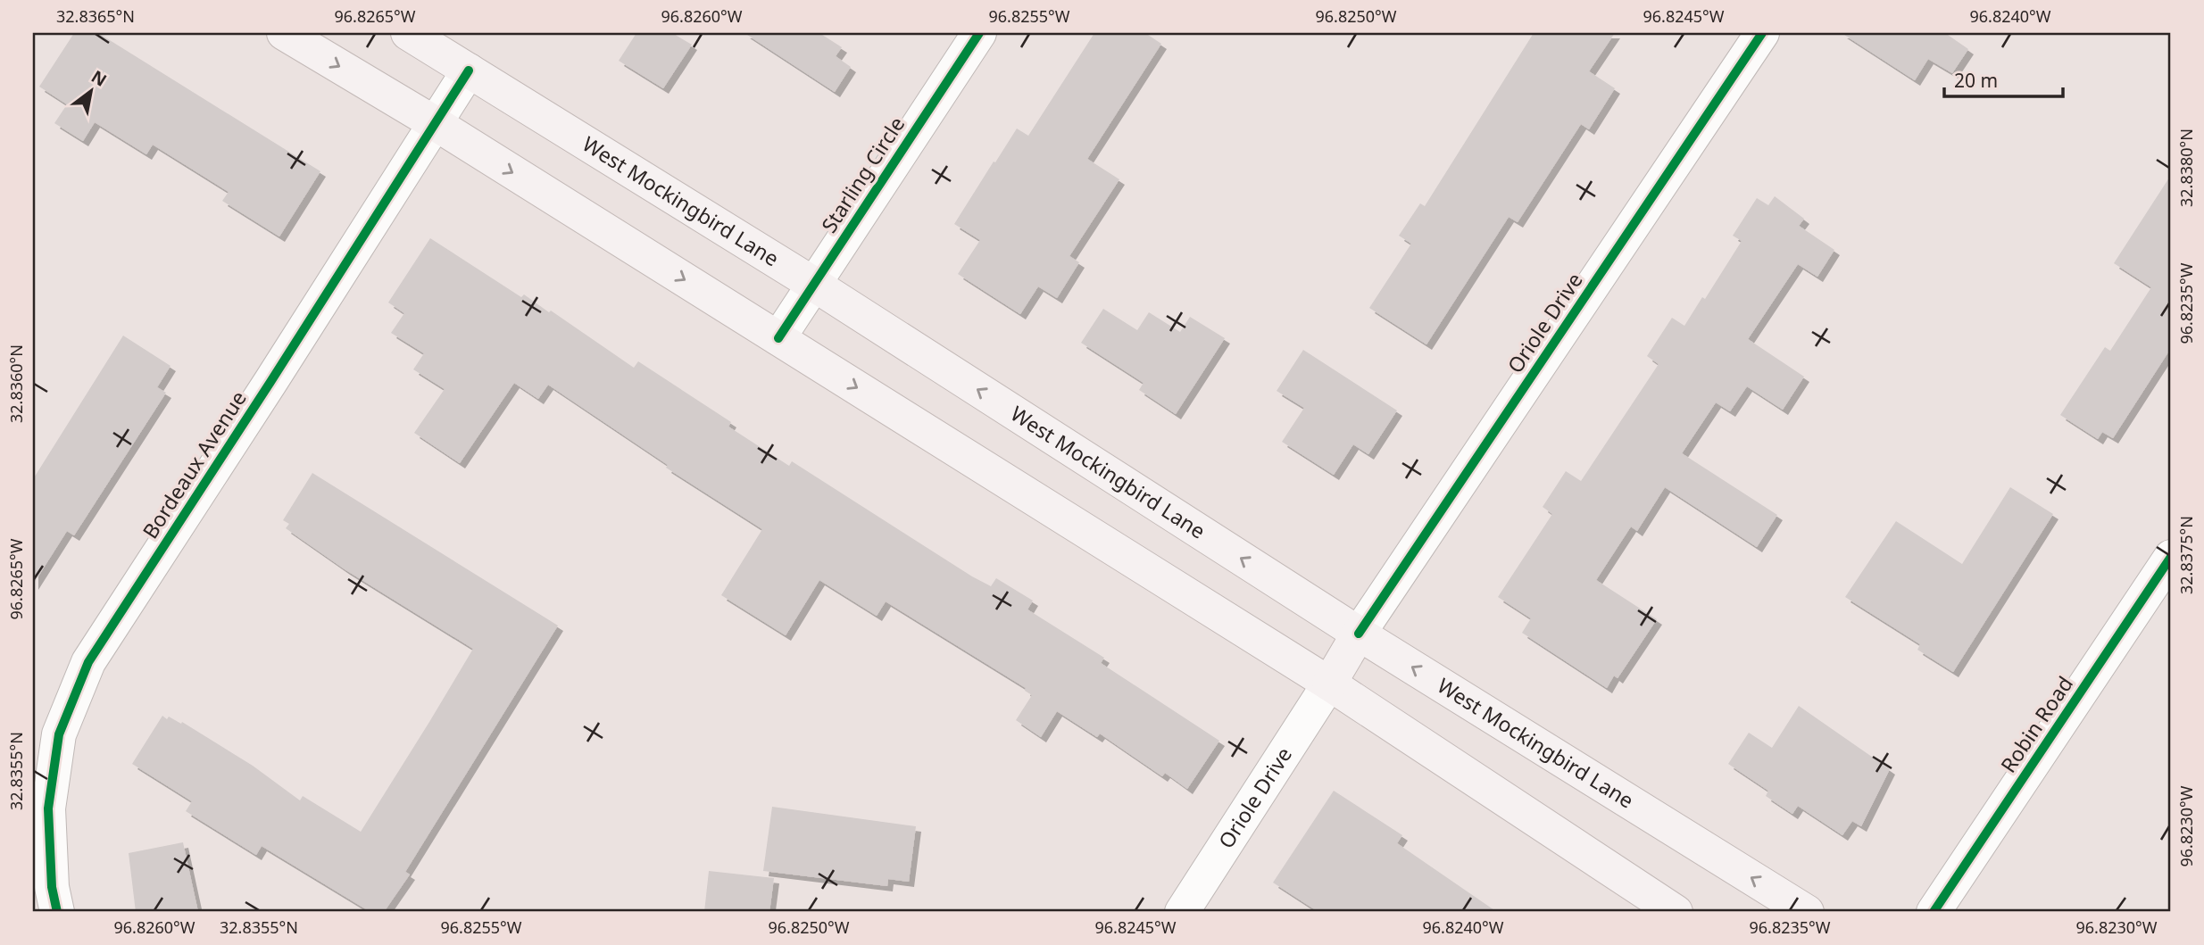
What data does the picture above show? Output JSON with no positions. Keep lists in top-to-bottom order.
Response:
{
  "streets": {
    "main road": ["West Mockingbird Lane"],
    "street": [
      "Starling Circle",
      "Oriole Drive",
      "Bordeaux Avenue",
      "Robin Road"
    ]
  },
  "crossings": [
    ["Starling Circle", "West Mockingbird Lane"],
    ["West Mockingbird Lane", "Oriole Drive"],
    ["West Mockingbird Lane", "Bordeaux Avenue"]
  ],
  "scale_bar": "20 m",
  "north": "top right",
  "coordinates": [
    "32.8365°N",
    "96.8265°W",
    "96.8260°W",
    "96.8255°W",
    "96.8250°W",
    "96.8245°W",
    "96.8240°W",
    "32.8380°N",
    "96.8235°W",
    "32.8360°N",
    "32.8375°N",
    "32.8355°N",
    "96.8230°W"
  ]
}
